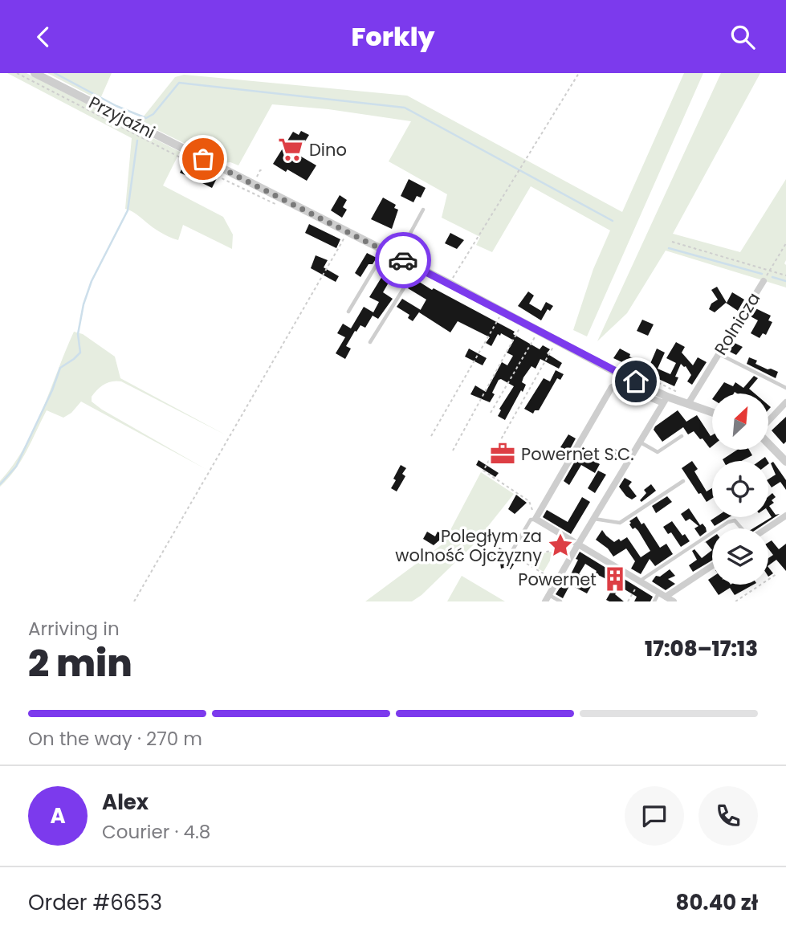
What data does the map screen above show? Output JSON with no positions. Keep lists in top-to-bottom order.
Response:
{
  "streets": {
    "street": ["Przyjaźni", "Rolnicza"]
  },
  "crossings": [
    ["Przyjaźni", "Rolnicza"]
  ],
  "places": {
    "supermarket": ["Dino"],
    "office": ["Powernet S.C."],
    "place": ["Poległym za wolność Ojczyzny"],
    "building": ["Powernet"]
  },
  "north": "top right",
  "page": {
    "header": "Forkly",
    "heading": ["2 min", "Arriving in", "17:08–17:13"],
    "panel": [
      "Alex",
      "Courier · 4.8",
      "Order #6653",
      "80.40 zł"
    ],
    "bar": "On the way · 270 m",
    "round": "A"
  }
}
